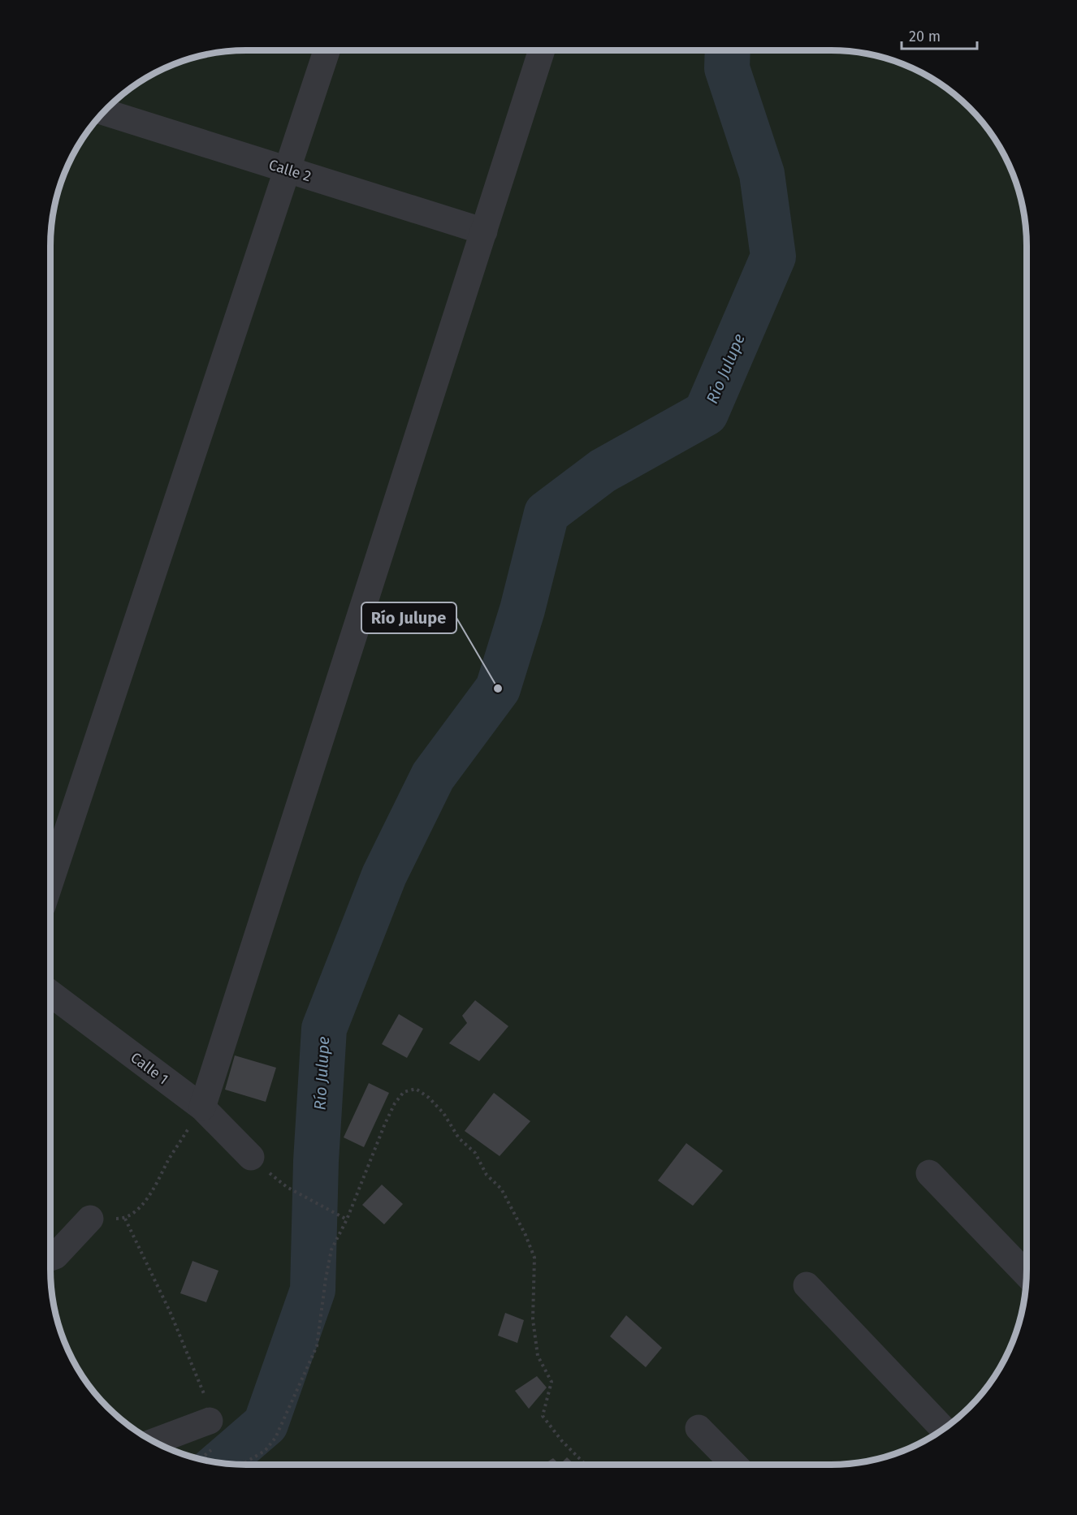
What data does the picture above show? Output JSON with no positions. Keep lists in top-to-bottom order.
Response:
{
  "streets": {
    "street": ["Calle 2", "Calle 1"]
  },
  "water": ["Río Julupe"],
  "places": ["Río Julupe"],
  "scale_bar": "20 m"
}
